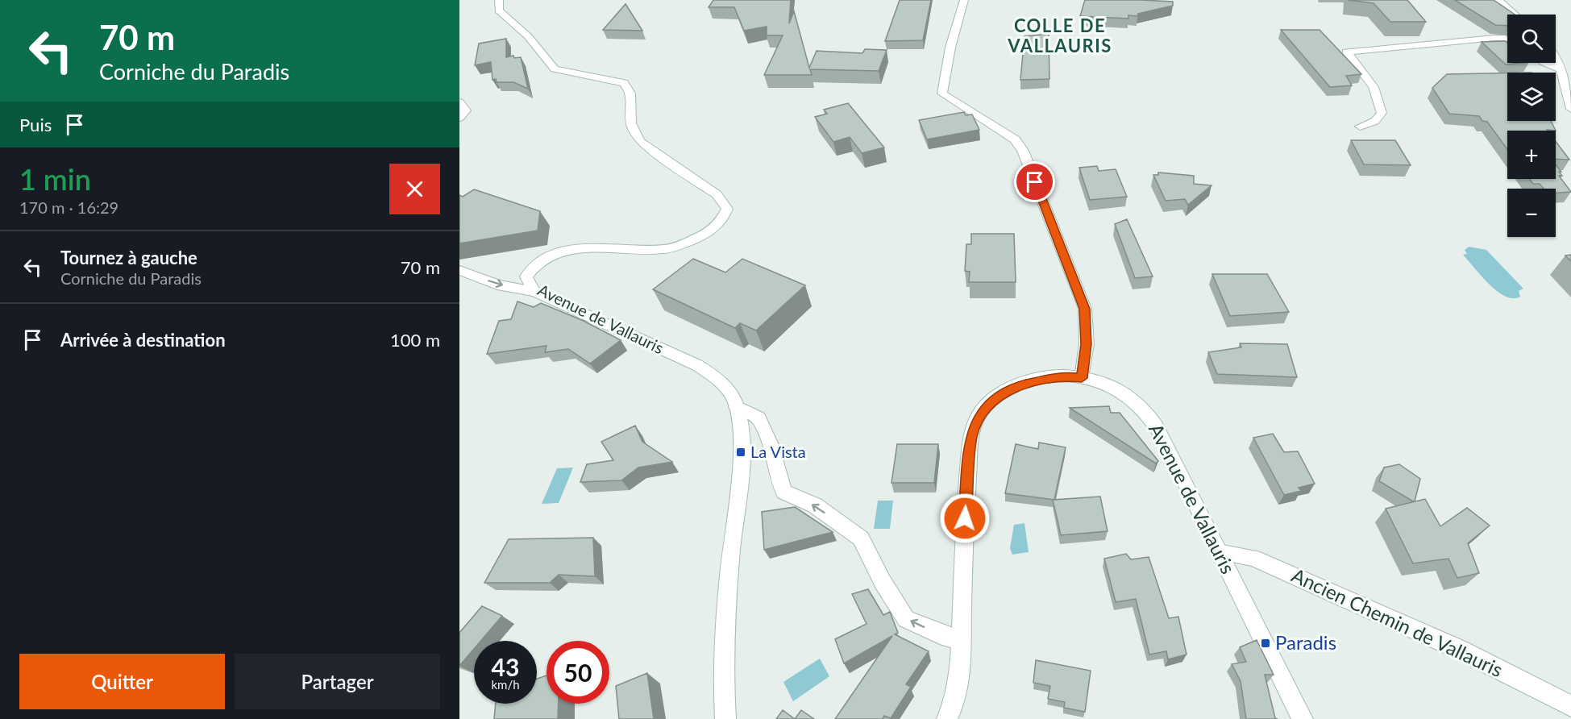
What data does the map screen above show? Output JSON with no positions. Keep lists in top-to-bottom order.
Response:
{
  "streets": {
    "street": ["Avenue de Vallauris", "Ancien Chemin de Vallauris"]
  },
  "crossings": [
    ["Avenue de Vallauris", "Ancien Chemin de Vallauris"]
  ],
  "districts": ["COLLE DE VALLAURIS"],
  "places": {
    "transit": ["La Vista", "Paradis"]
  },
  "page": {
    "turn": ["70 m", "Corniche du Paradis"],
    "map_buttons": ["+", "−"],
    "then": "Puis",
    "heading": ["1 min", "170 m · 16:29"],
    "list": [
      {
        "name": "Tournez à gauche",
        "note": "Corniche du Paradis",
        "value": "70 m"
      },
      {
        "name": "Arrivée à destination",
        "value": "100 m"
      }
    ],
    "speed": "43 km/h",
    "limit": "50",
    "buttons": ["Quitter", "Partager"]
  }
}
